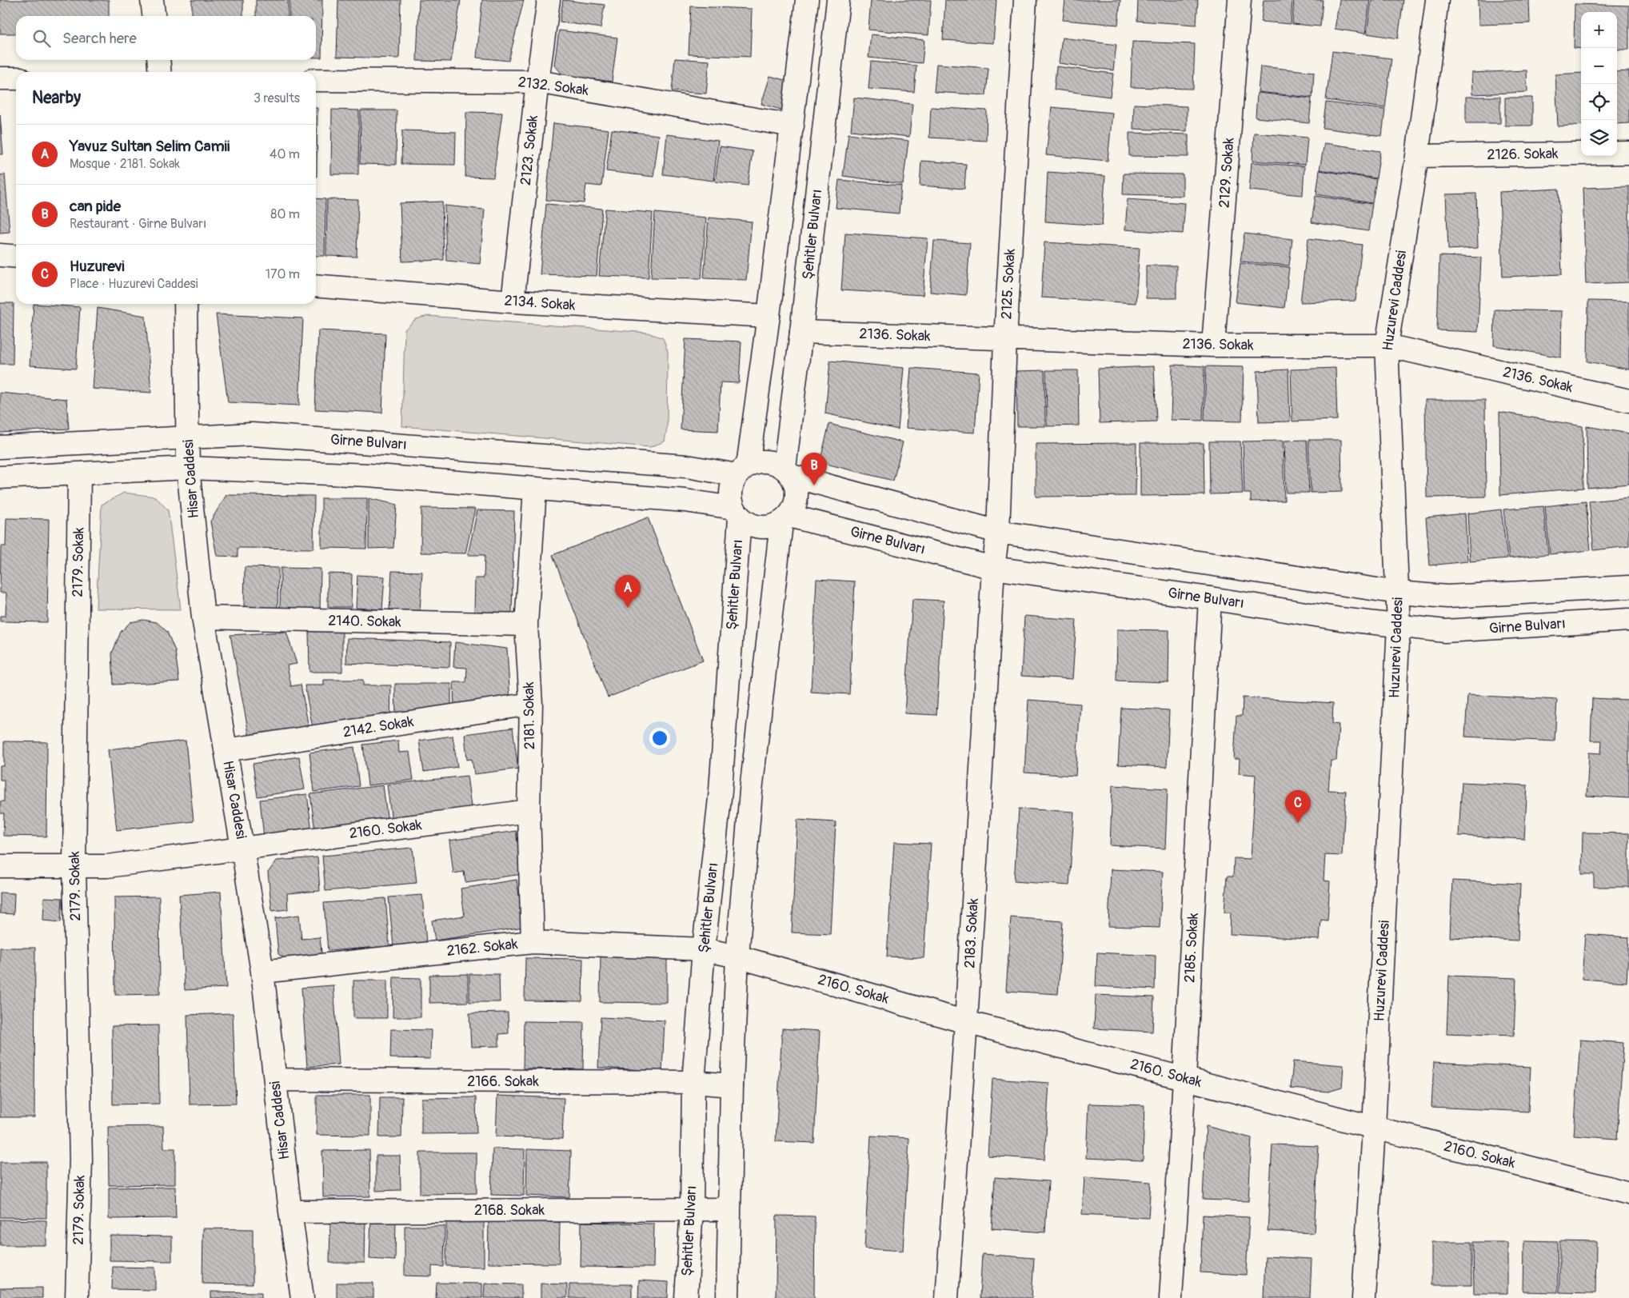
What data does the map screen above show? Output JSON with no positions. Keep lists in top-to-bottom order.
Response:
{
  "streets": {
    "street": [
      "2132. Sokak",
      "2123. Sokak",
      "2126. Sokak",
      "2129. Sokak",
      "Şehitler Bulvarı",
      "2125. Sokak",
      "Huzurevi Caddesi",
      "2134. Sokak",
      "2136. Sokak",
      "Girne Bulvarı",
      "Hisar Caddesi",
      "2179. Sokak",
      "2140. Sokak",
      "2181. Sokak",
      "2142. Sokak",
      "2160. Sokak",
      "2183. Sokak",
      "2162. Sokak",
      "2185. Sokak",
      "2166. Sokak",
      "2168. Sokak"
    ]
  },
  "crossings": [
    ["2132. Sokak", "2123. Sokak"],
    ["2132. Sokak", "Şehitler Bulvarı"],
    ["2123. Sokak", "2134. Sokak"],
    ["2126. Sokak", "Huzurevi Caddesi"],
    ["2129. Sokak", "2136. Sokak"],
    ["Şehitler Bulvarı", "2134. Sokak"],
    ["Şehitler Bulvarı", "2136. Sokak"],
    ["Şehitler Bulvarı", "Girne Bulvarı"],
    ["Şehitler Bulvarı", "2160. Sokak"],
    ["Şehitler Bulvarı", "2162. Sokak"],
    ["Şehitler Bulvarı", "2166. Sokak"],
    ["Şehitler Bulvarı", "2168. Sokak"],
    ["2125. Sokak", "2136. Sokak"],
    ["2125. Sokak", "Girne Bulvarı"],
    ["2125. Sokak", "2183. Sokak"],
    ["Huzurevi Caddesi", "2136. Sokak"],
    ["Huzurevi Caddesi", "Girne Bulvarı"],
    ["Huzurevi Caddesi", "2160. Sokak"],
    ["Girne Bulvarı", "Hisar Caddesi"],
    ["Girne Bulvarı", "2183. Sokak"],
    ["Girne Bulvarı", "2185. Sokak"],
    ["Hisar Caddesi", "2140. Sokak"],
    ["Hisar Caddesi", "2142. Sokak"],
    ["Hisar Caddesi", "2160. Sokak"],
    ["Hisar Caddesi", "2162. Sokak"],
    ["Hisar Caddesi", "2166. Sokak"],
    ["Hisar Caddesi", "2168. Sokak"],
    ["2179. Sokak", "2160. Sokak"],
    ["2140. Sokak", "2181. Sokak"],
    ["2181. Sokak", "2142. Sokak"],
    ["2181. Sokak", "2160. Sokak"],
    ["2181. Sokak", "2162. Sokak"],
    ["2160. Sokak", "2183. Sokak"],
    ["2160. Sokak", "2162. Sokak"],
    ["2160. Sokak", "2185. Sokak"]
  ],
  "page": {
    "map_buttons": ["+", "−"],
    "search": "Search here",
    "heading": ["Nearby", "3 results"],
    "list": [
      {
        "mark": "A",
        "name": "Yavuz Sultan Selim Camii",
        "note": "Mosque · 2181. Sokak",
        "value": "40 m"
      },
      {
        "mark": "B",
        "name": "can pide",
        "note": "Restaurant · Girne Bulvarı",
        "value": "80 m"
      },
      {
        "mark": "C",
        "name": "Huzurevi",
        "note": "Place · Huzurevi Caddesi",
        "value": "170 m"
      }
    ],
    "pins": ["B", "A", "C"]
  }
}
